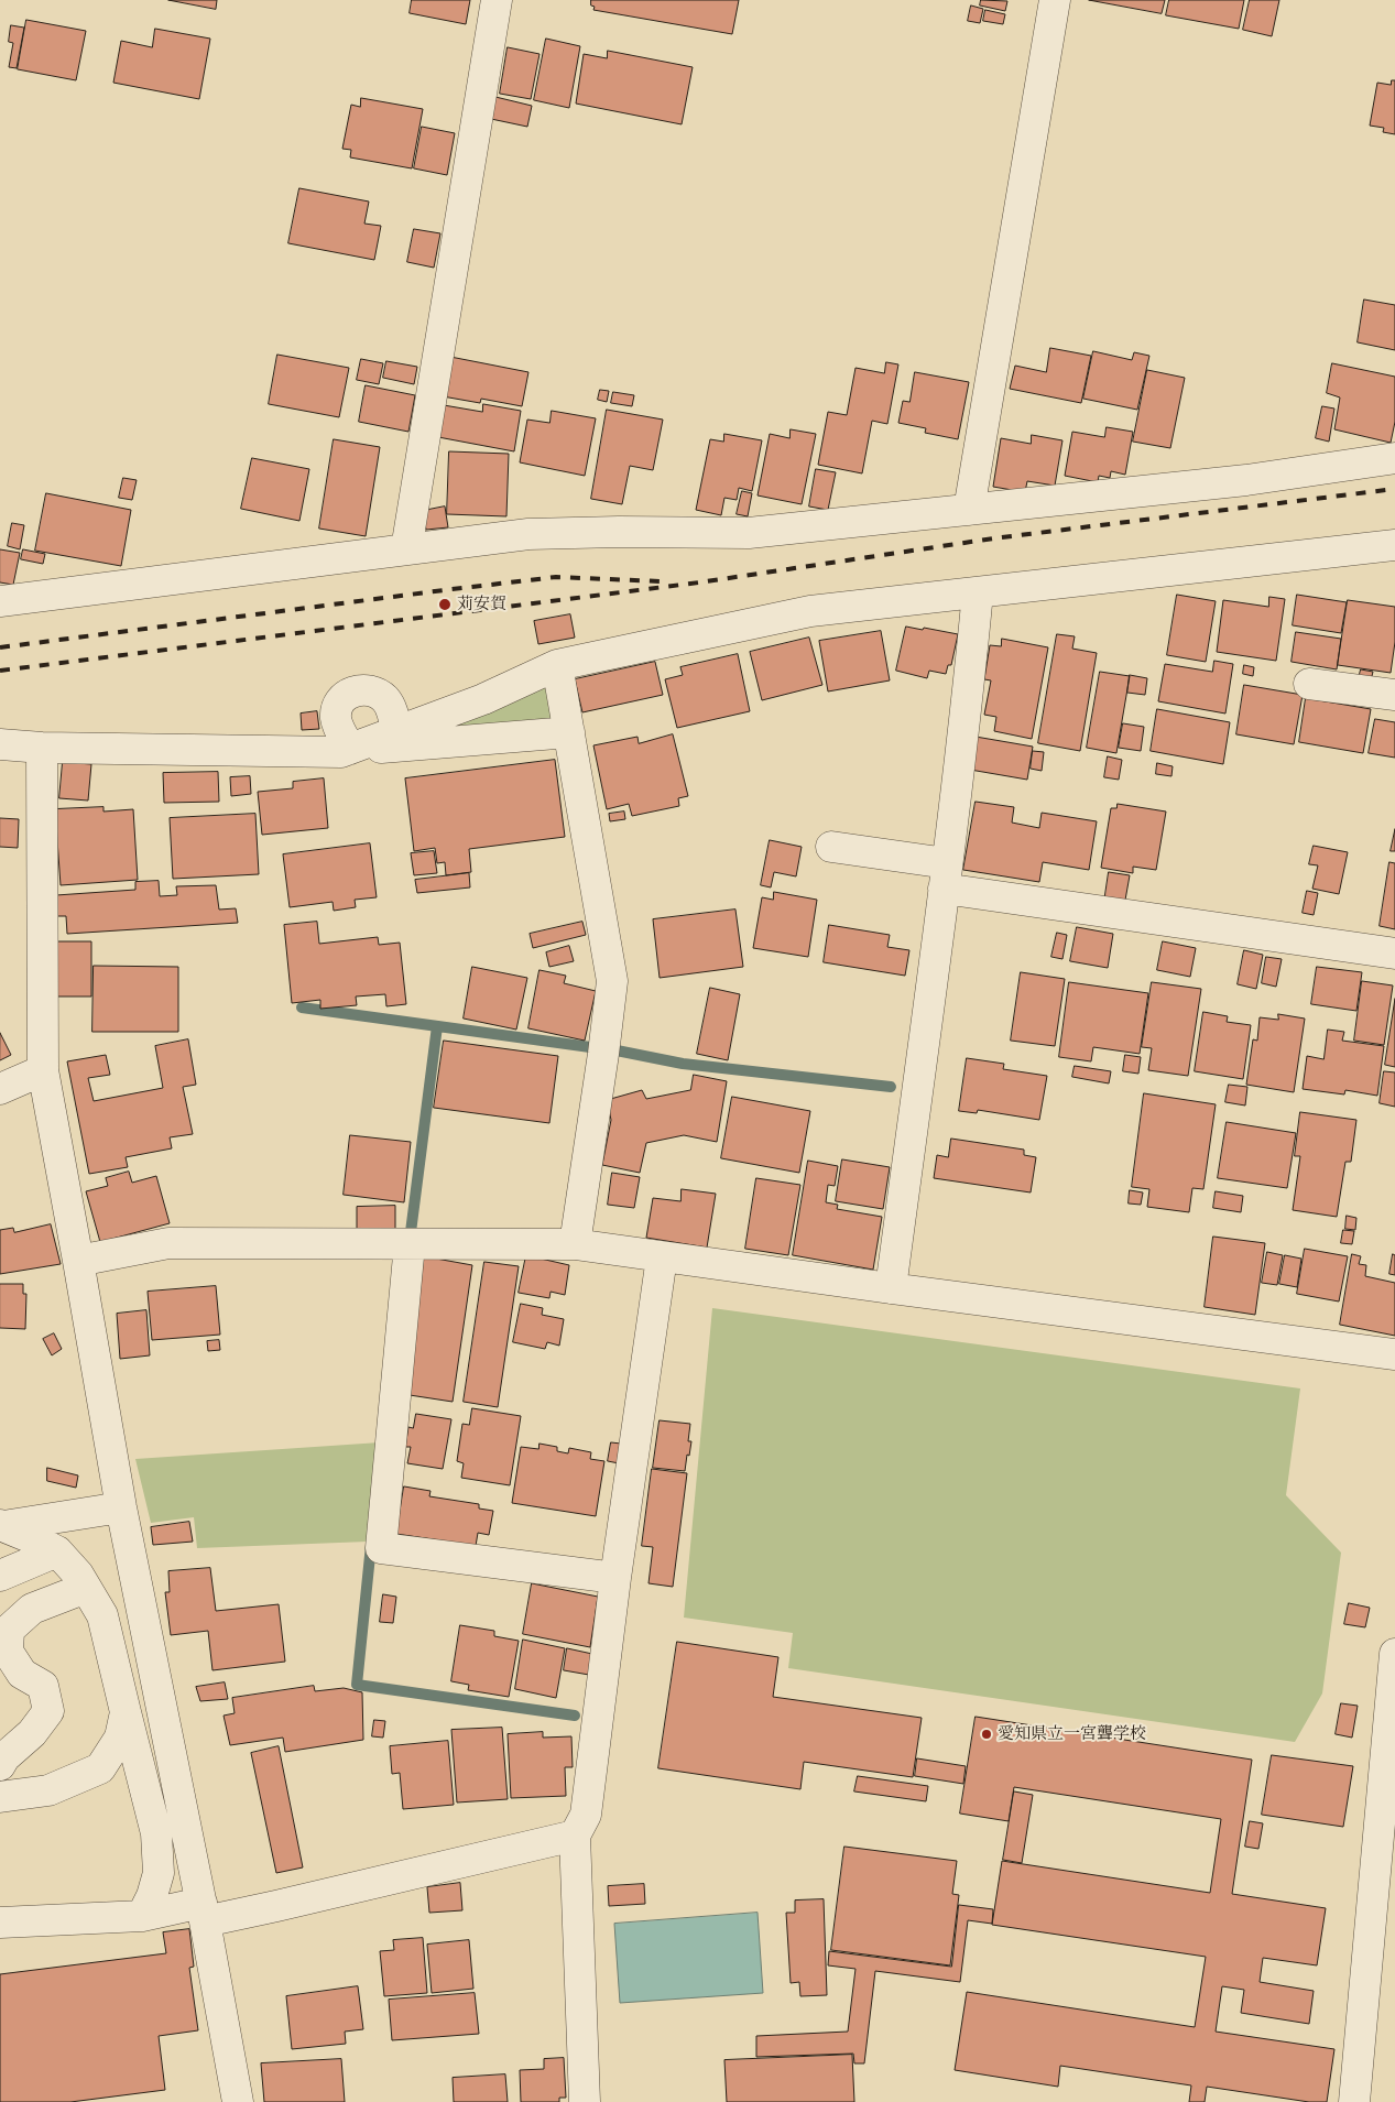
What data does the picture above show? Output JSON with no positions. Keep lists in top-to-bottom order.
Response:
{
  "places": ["苅安賀", "愛知県立一宮聾学校"]
}
